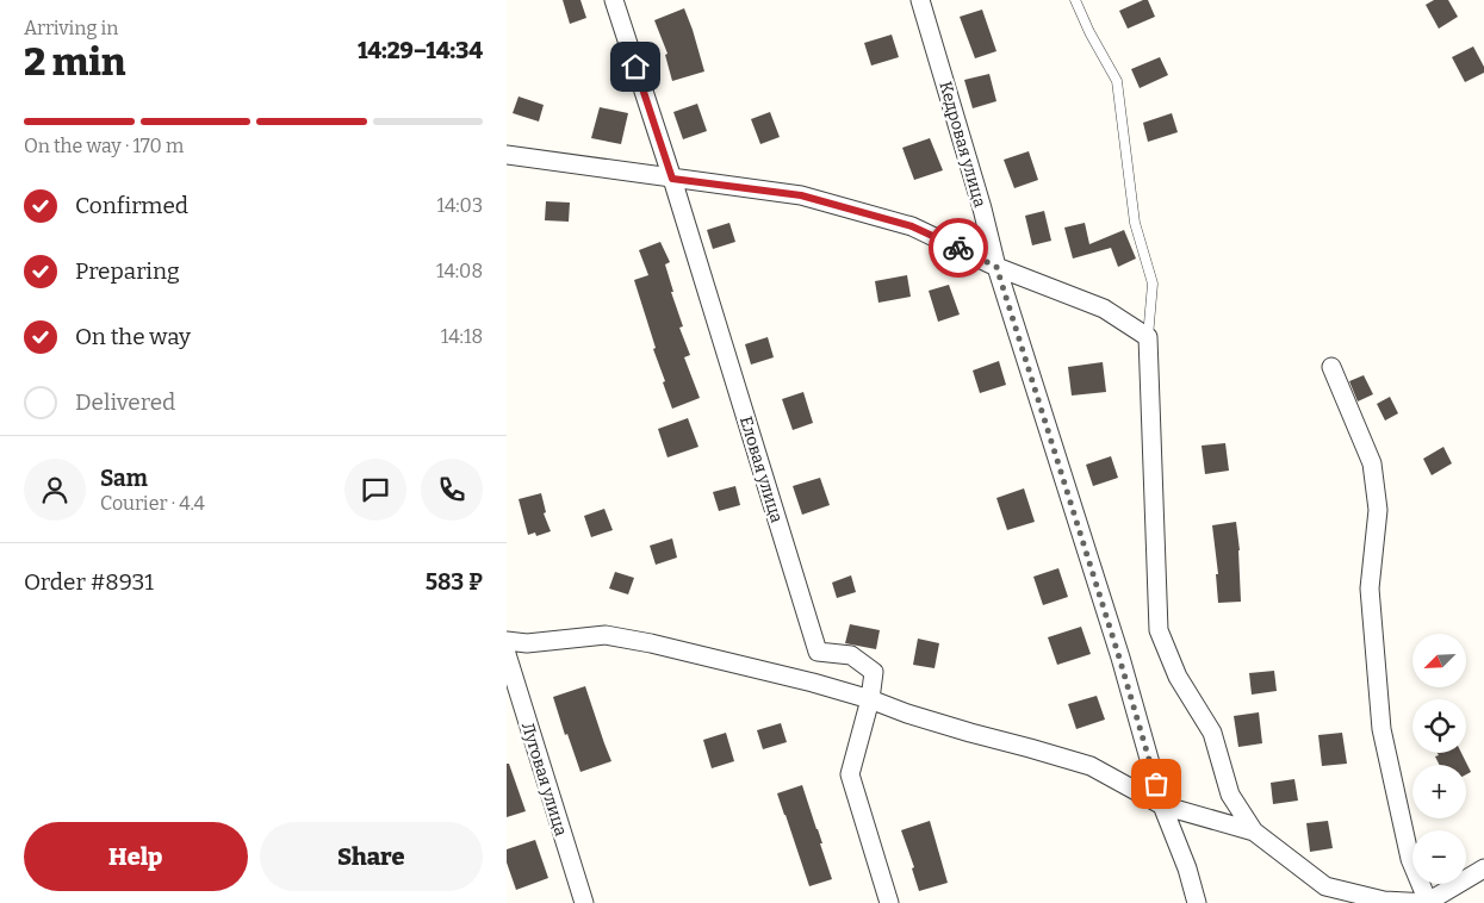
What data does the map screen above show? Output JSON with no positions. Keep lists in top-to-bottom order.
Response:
{
  "streets": {
    "street": ["Кедровая улица", "Еловая улица", "Луговая улица"]
  },
  "north": "bottom left",
  "page": {
    "heading": ["2 min", "Arriving in", "14:29–14:34"],
    "panel": [
      "Sam",
      "Courier · 4.4",
      "Order #8931",
      "583 ₽"
    ],
    "bar": "On the way · 170 m",
    "list": [
      ["Confirmed", "14:03"],
      ["Preparing", "14:08"],
      ["On the way", "14:18"],
      "Delivered"
    ],
    "map_buttons": ["+", "−"],
    "buttons": ["Help", "Share"]
  }
}
